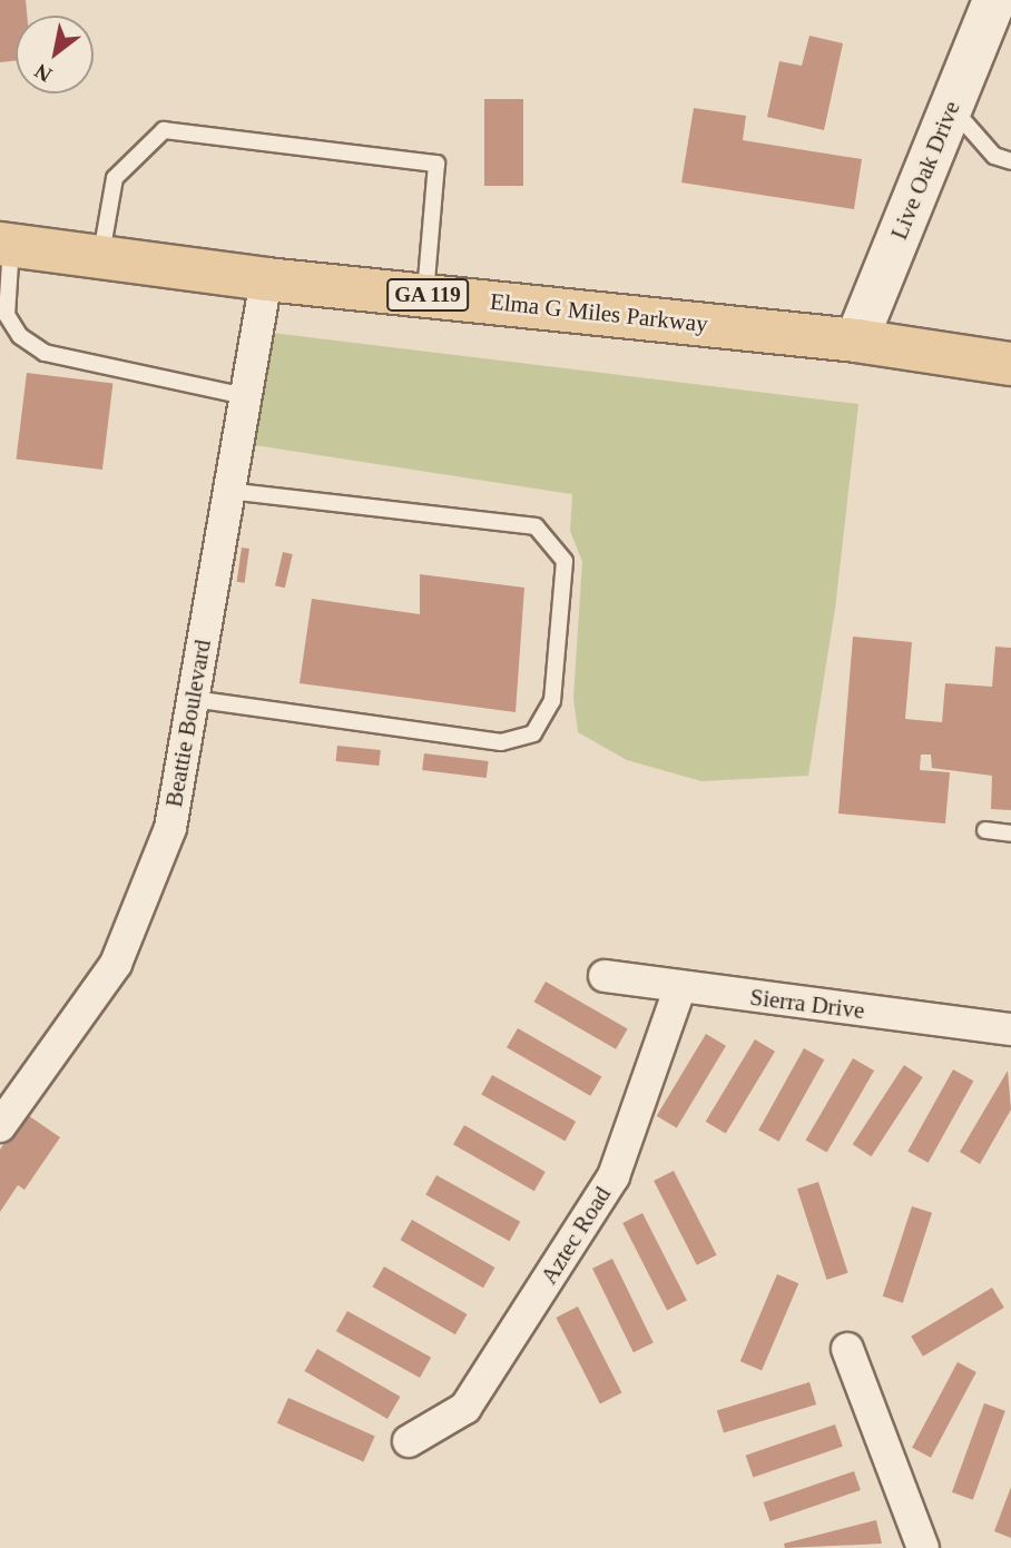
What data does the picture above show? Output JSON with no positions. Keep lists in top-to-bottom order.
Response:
{
  "streets": {
    "main road": ["GA 119", "Elma G Miles Parkway"],
    "street": [
      "Live Oak Drive",
      "Beattie Boulevard",
      "Sierra Drive",
      "Aztec Road"
    ]
  },
  "crossings": [
    ["Live Oak Drive", "Elma G Miles Parkway"],
    ["Elma G Miles Parkway", "Beattie Boulevard"],
    ["Sierra Drive", "Aztec Road"]
  ],
  "north": "bottom left"
}
